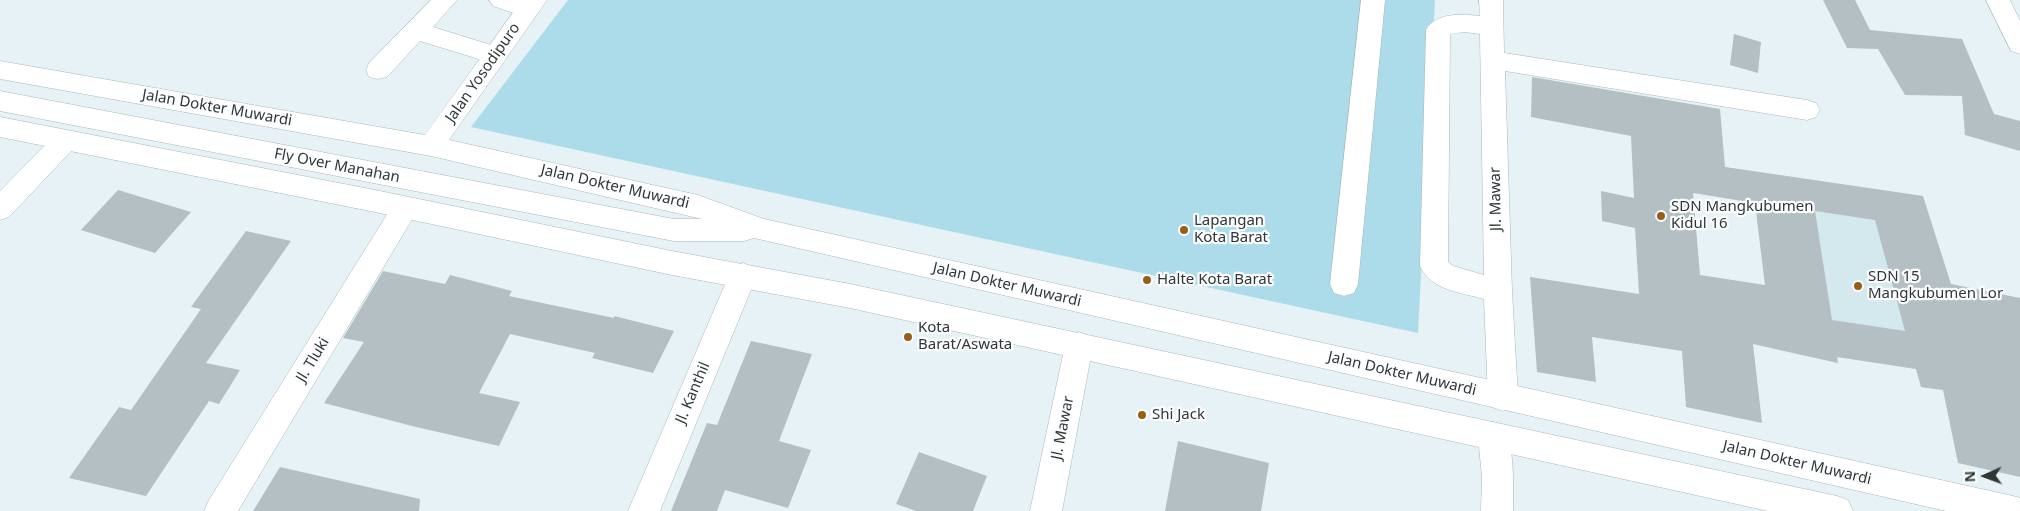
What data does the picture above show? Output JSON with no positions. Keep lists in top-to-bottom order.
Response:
{
  "streets": {
    "main road": [
      "Jalan Yosodipuro",
      "Jalan Dokter Muwardi",
      "Fly Over Manahan",
      "Jl. Mawar",
      "Jl. Tluki",
      "Jl. Kanthil"
    ]
  },
  "crossings": [
    ["Jalan Yosodipuro", "Jalan Dokter Muwardi"],
    ["Jalan Dokter Muwardi", "Fly Over Manahan"],
    ["Jalan Dokter Muwardi", "Jl. Mawar"]
  ],
  "places": [
    "SDN Mangkubumen Kidul 16",
    "Lapangan Kota Barat",
    "Halte Kota Barat",
    "SDN 15 Mangkubumen Lor",
    "Kota Barat/Aswata",
    "Shi Jack"
  ],
  "north": "left"
}
